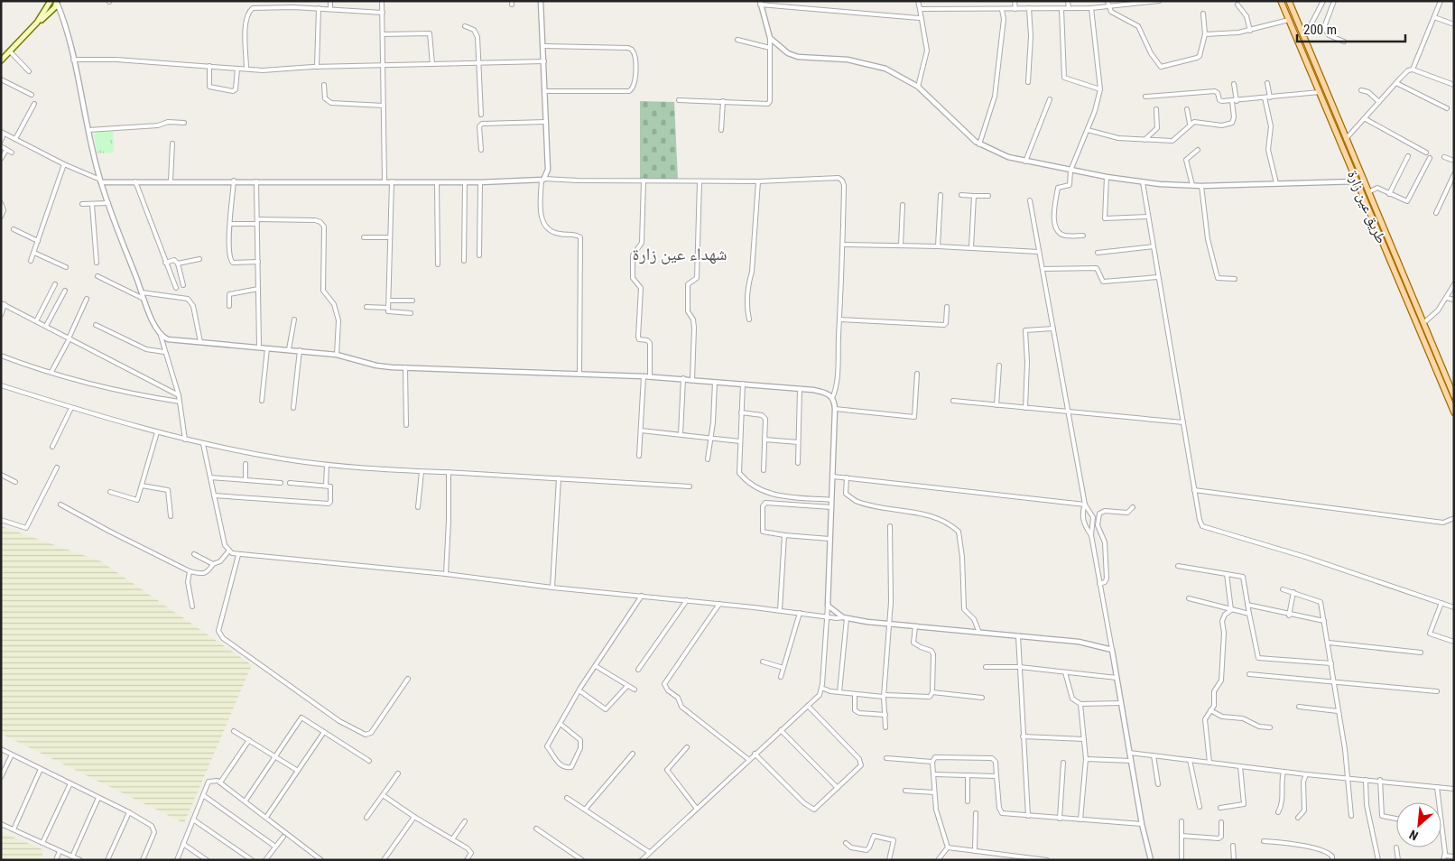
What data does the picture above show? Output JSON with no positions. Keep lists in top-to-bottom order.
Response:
{
  "streets": {
    "main road": ["طريق عين زارة"]
  },
  "districts": ["شهداء عين زارة"],
  "scale_bar": "200 m",
  "north": "bottom left"
}
